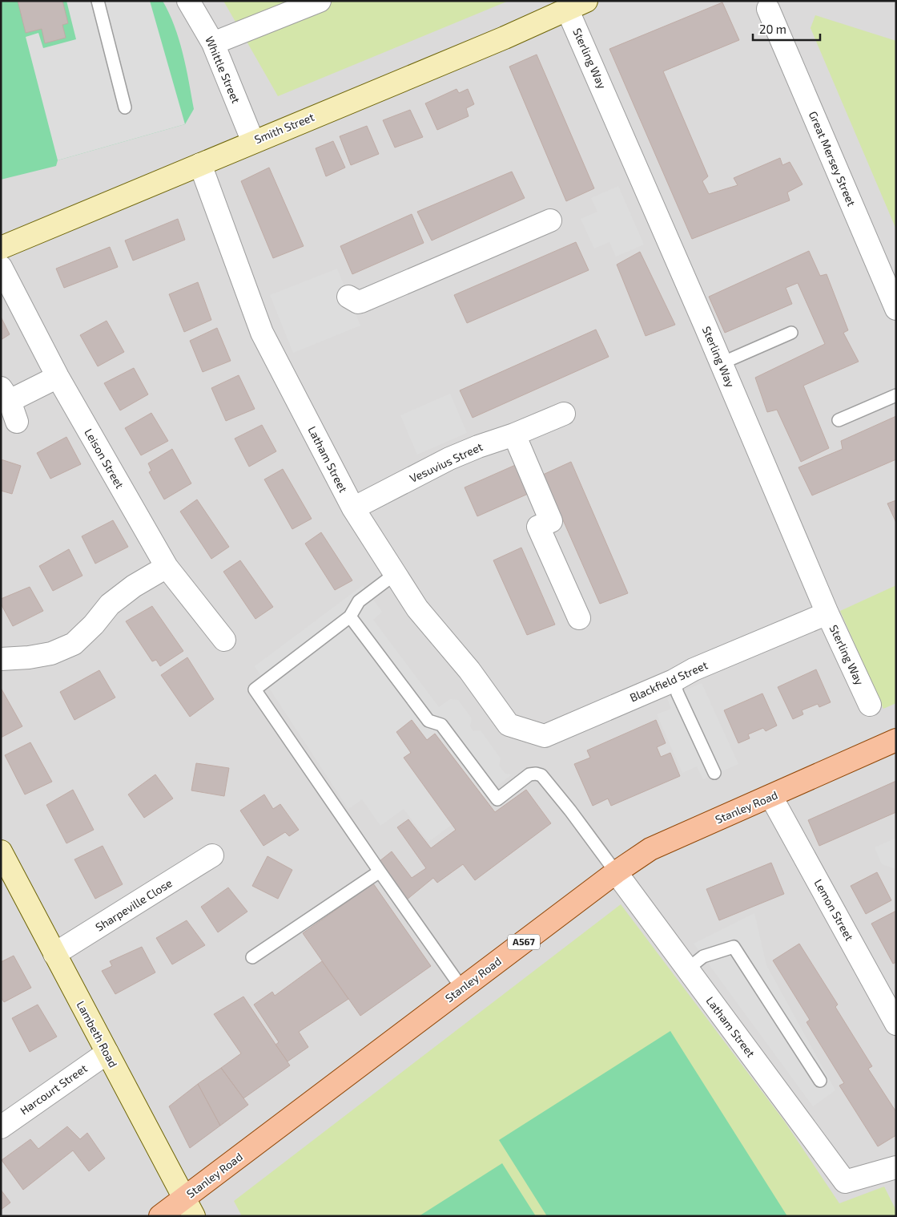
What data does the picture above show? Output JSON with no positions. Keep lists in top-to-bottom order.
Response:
{
  "streets": {
    "main road": ["Stanley Road", "A567"],
    "street": [
      "Sterling Way",
      "Whittle Street",
      "Smith Street",
      "Great Mersey Street",
      "Leison Street",
      "Latham Street",
      "Vesuvius Street",
      "Blackfield Street",
      "Sharpeville Close",
      "Lemon Street",
      "Lambeth Road",
      "Harcourt Street"
    ]
  },
  "crossings": [
    ["Sterling Way", "Smith Street"],
    ["Sterling Way", "Blackfield Street"],
    ["Whittle Street", "Smith Street"],
    ["Smith Street", "Latham Street"],
    ["Latham Street", "Vesuvius Street"],
    ["Latham Street", "Blackfield Street"],
    ["Latham Street", "Stanley Road"],
    ["Stanley Road", "Lemon Street"],
    ["Stanley Road", "Lambeth Road"],
    ["Sharpeville Close", "Lambeth Road"],
    ["Lambeth Road", "Harcourt Street"]
  ],
  "scale_bar": "20 m"
}
